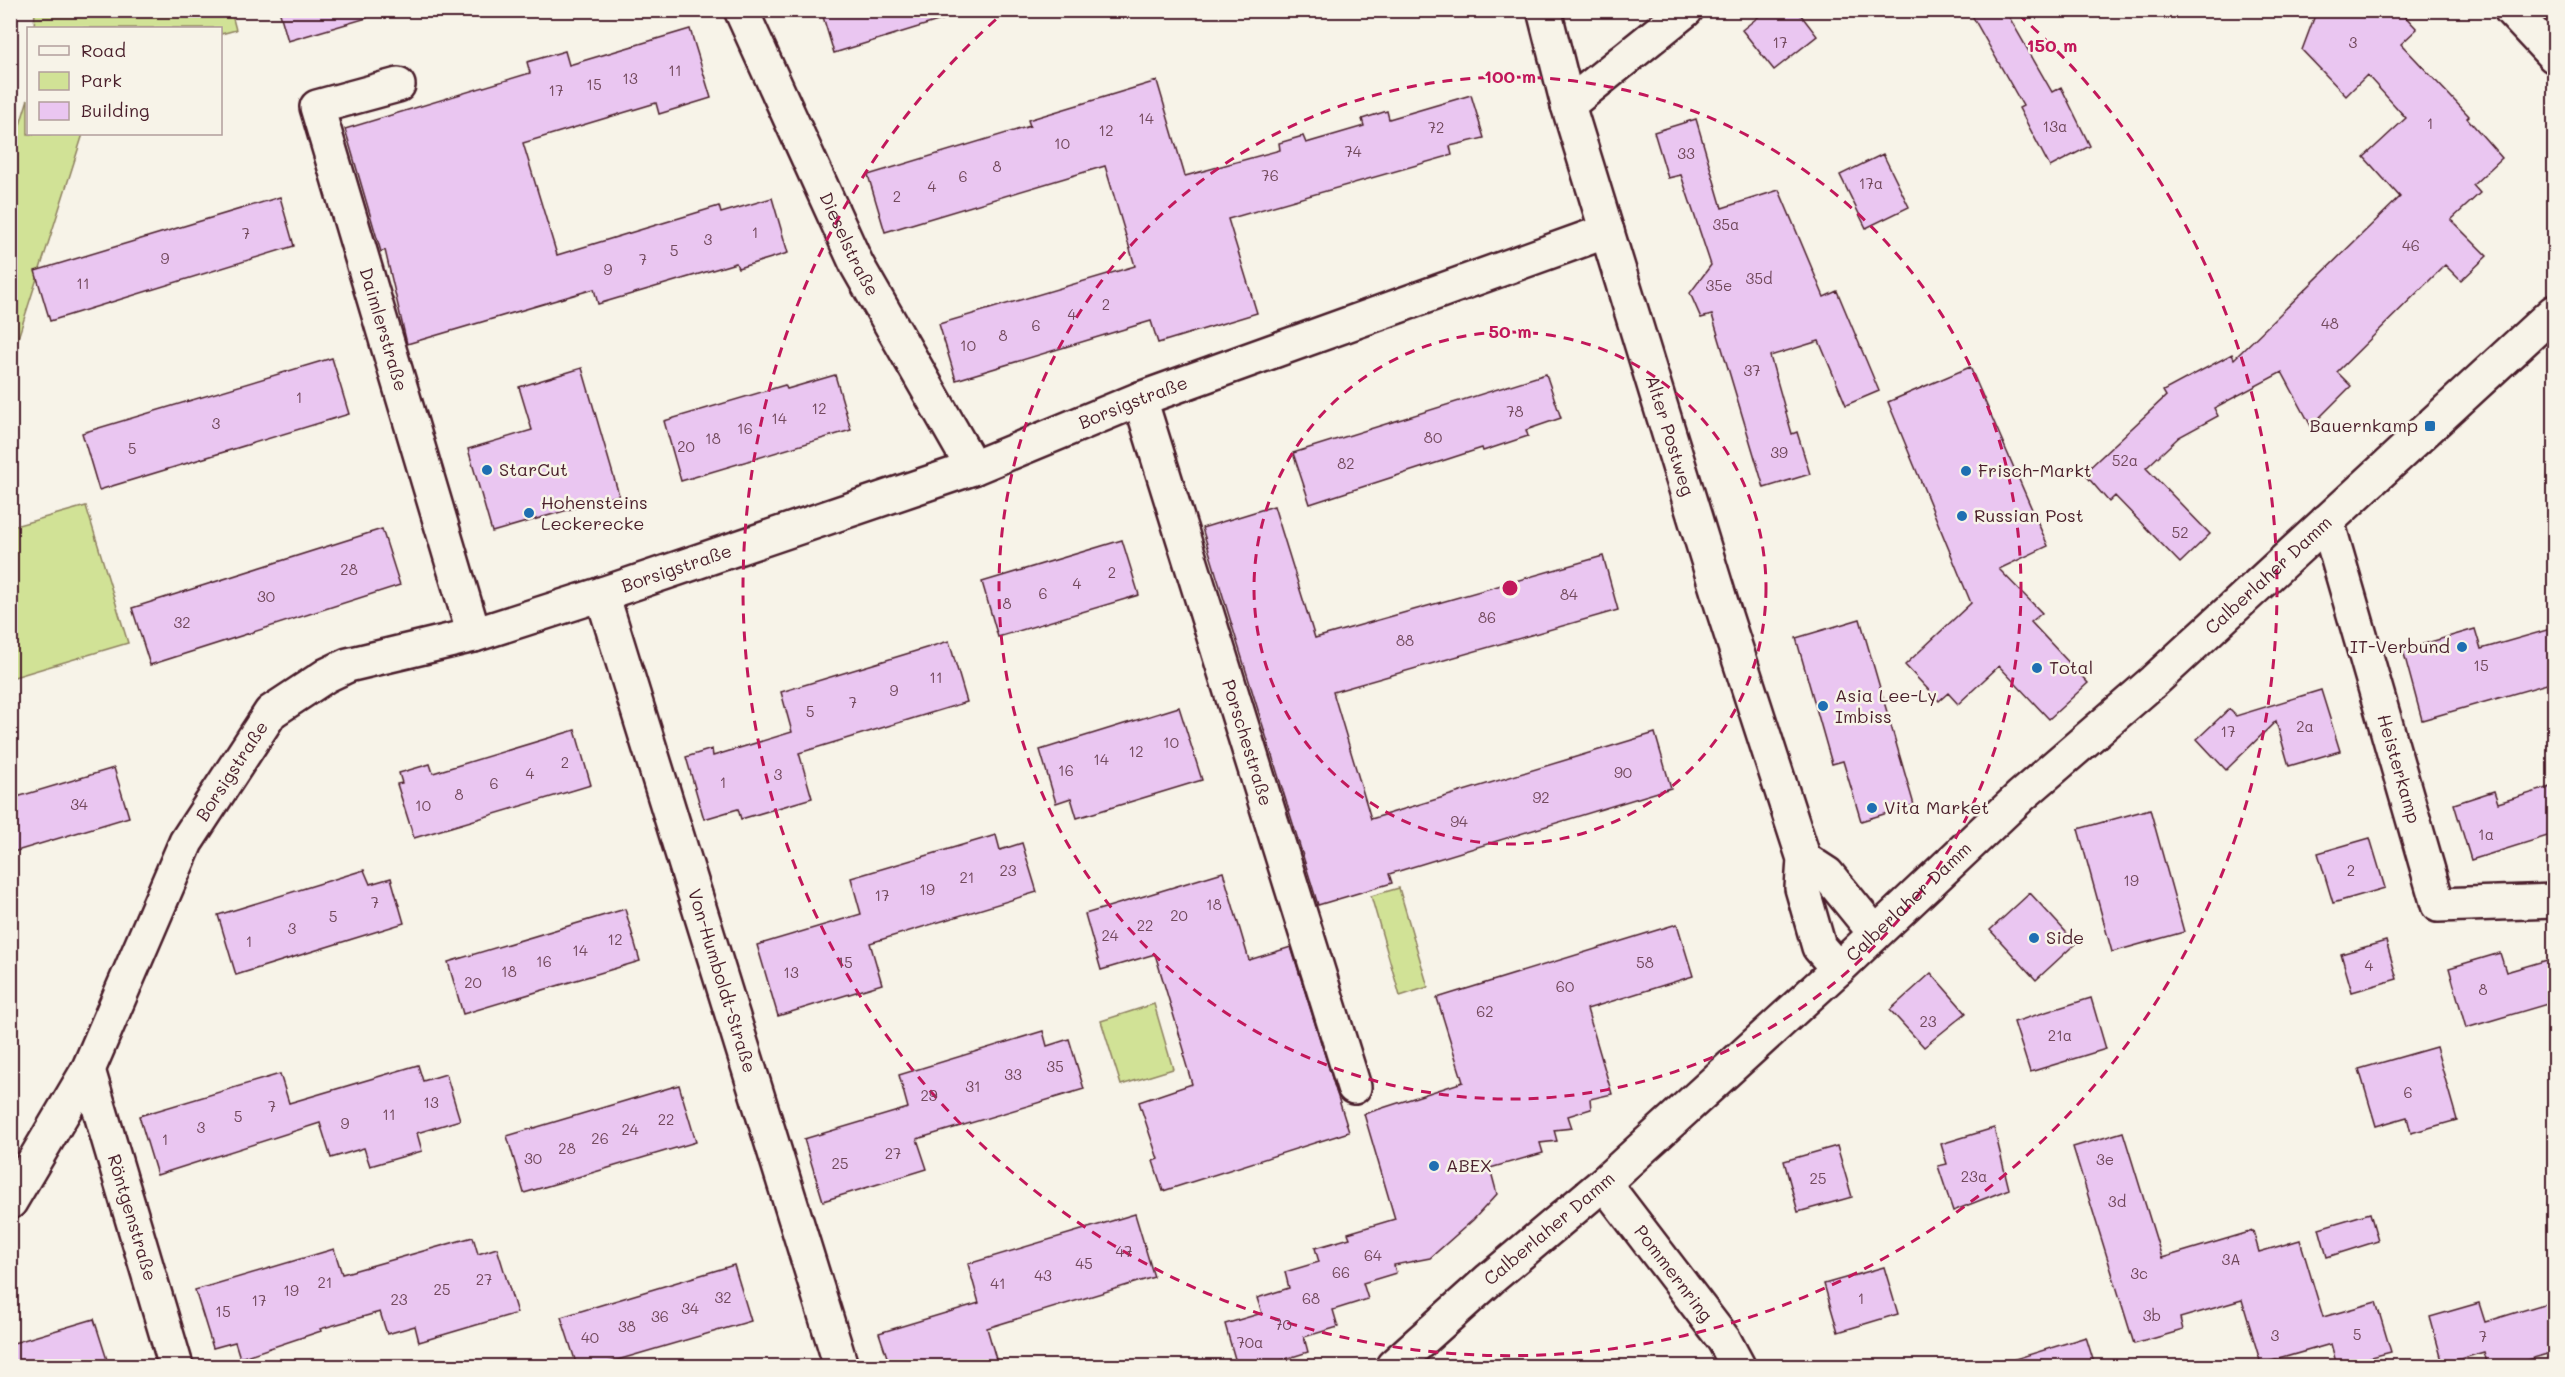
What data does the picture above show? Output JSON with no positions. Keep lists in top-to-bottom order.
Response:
{
  "streets": {
    "street": [
      "Dieselstraße",
      "Daimlerstraße",
      "Borsigstraße",
      "Alter Postweg",
      "Calberlaher Damm",
      "Porschestraße",
      "Heisterkamp",
      "Von-Humboldt-Straße",
      "Röntgenstraße",
      "Pommernring"
    ]
  },
  "crossings": [
    ["Dieselstraße", "Borsigstraße"],
    ["Daimlerstraße", "Borsigstraße"],
    ["Borsigstraße", "Alter Postweg"],
    ["Borsigstraße", "Porschestraße"],
    ["Borsigstraße", "Von-Humboldt-Straße"],
    ["Borsigstraße", "Röntgenstraße"],
    ["Alter Postweg", "Calberlaher Damm"],
    ["Calberlaher Damm", "Heisterkamp"],
    ["Calberlaher Damm", "Pommernring"]
  ],
  "places": {
    "transit": ["Bauernkamp"],
    "other": [
      "StarCut",
      "Frisch-Markt",
      "Hohensteins Leckerecke",
      "Russian Post",
      "IT-Verbund",
      "Total",
      "Asia Lee-Ly Imbiss",
      "Vita Market",
      "Side",
      "ABEX"
    ]
  },
  "house_numbers": [
    "17",
    "3",
    "11",
    "13",
    "15",
    "17",
    "14",
    "1",
    "13a",
    "72",
    "12",
    "10",
    "74",
    "33",
    "8",
    "76",
    "6",
    "17a",
    "4",
    "2",
    "35a",
    "1",
    "7",
    "3",
    "46",
    "5",
    "9",
    "7",
    "9",
    "35d",
    "11",
    "35e",
    "2",
    "4",
    "48",
    "6",
    "8",
    "10",
    "37",
    "1",
    "12",
    "78",
    "14",
    "3",
    "16",
    "80",
    "18",
    "20",
    "5",
    "39",
    "52a",
    "82",
    "52",
    "28",
    "2",
    "4",
    "6",
    "84",
    "30",
    "8",
    "86",
    "32",
    "88",
    "15",
    "11",
    "9",
    "7",
    "5",
    "2a",
    "17",
    "10",
    "12",
    "14",
    "2",
    "16",
    "90",
    "4",
    "3",
    "1",
    "6",
    "8",
    "92",
    "34",
    "10",
    "94",
    "1a",
    "23",
    "2",
    "21",
    "19",
    "19",
    "17",
    "7",
    "18",
    "20",
    "5",
    "22",
    "3",
    "24",
    "12",
    "1",
    "14",
    "16",
    "15",
    "58",
    "4",
    "18",
    "13",
    "20",
    "60",
    "8",
    "62",
    "23",
    "21a",
    "35",
    "33",
    "31",
    "6",
    "29",
    "13",
    "7",
    "11",
    "5",
    "22",
    "9",
    "3",
    "24",
    "26",
    "1",
    "28",
    "27",
    "30",
    "3e",
    "25",
    "23a",
    "25",
    "3d",
    "47",
    "64",
    "3A",
    "45",
    "66",
    "3c",
    "43",
    "27",
    "21",
    "41",
    "25",
    "19",
    "32",
    "68",
    "1",
    "23",
    "17",
    "34",
    "15",
    "3b",
    "36",
    "70",
    "38",
    "5",
    "3",
    "7",
    "40",
    "70a"
  ],
  "legend": ["Road", "Park", "Building"],
  "rings": ["150 m", "100 m", "50 m"]
}
